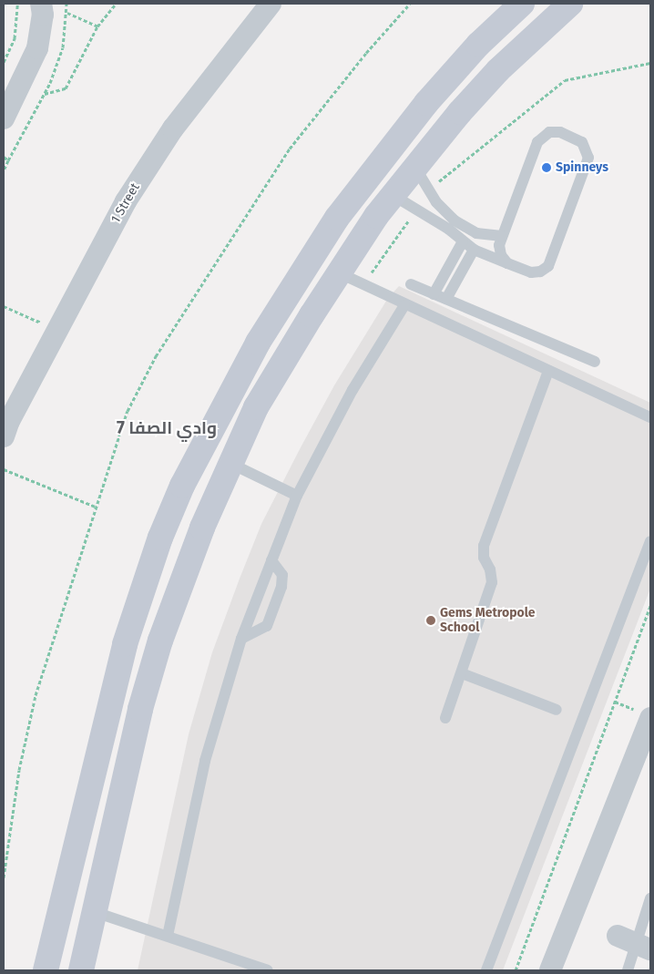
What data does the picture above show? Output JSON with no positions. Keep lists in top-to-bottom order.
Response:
{
  "streets": {
    "street": ["1 Street"]
  },
  "districts": ["وادي الصفا 7"],
  "places": ["Spinneys", "Gems Metropole School"]
}
